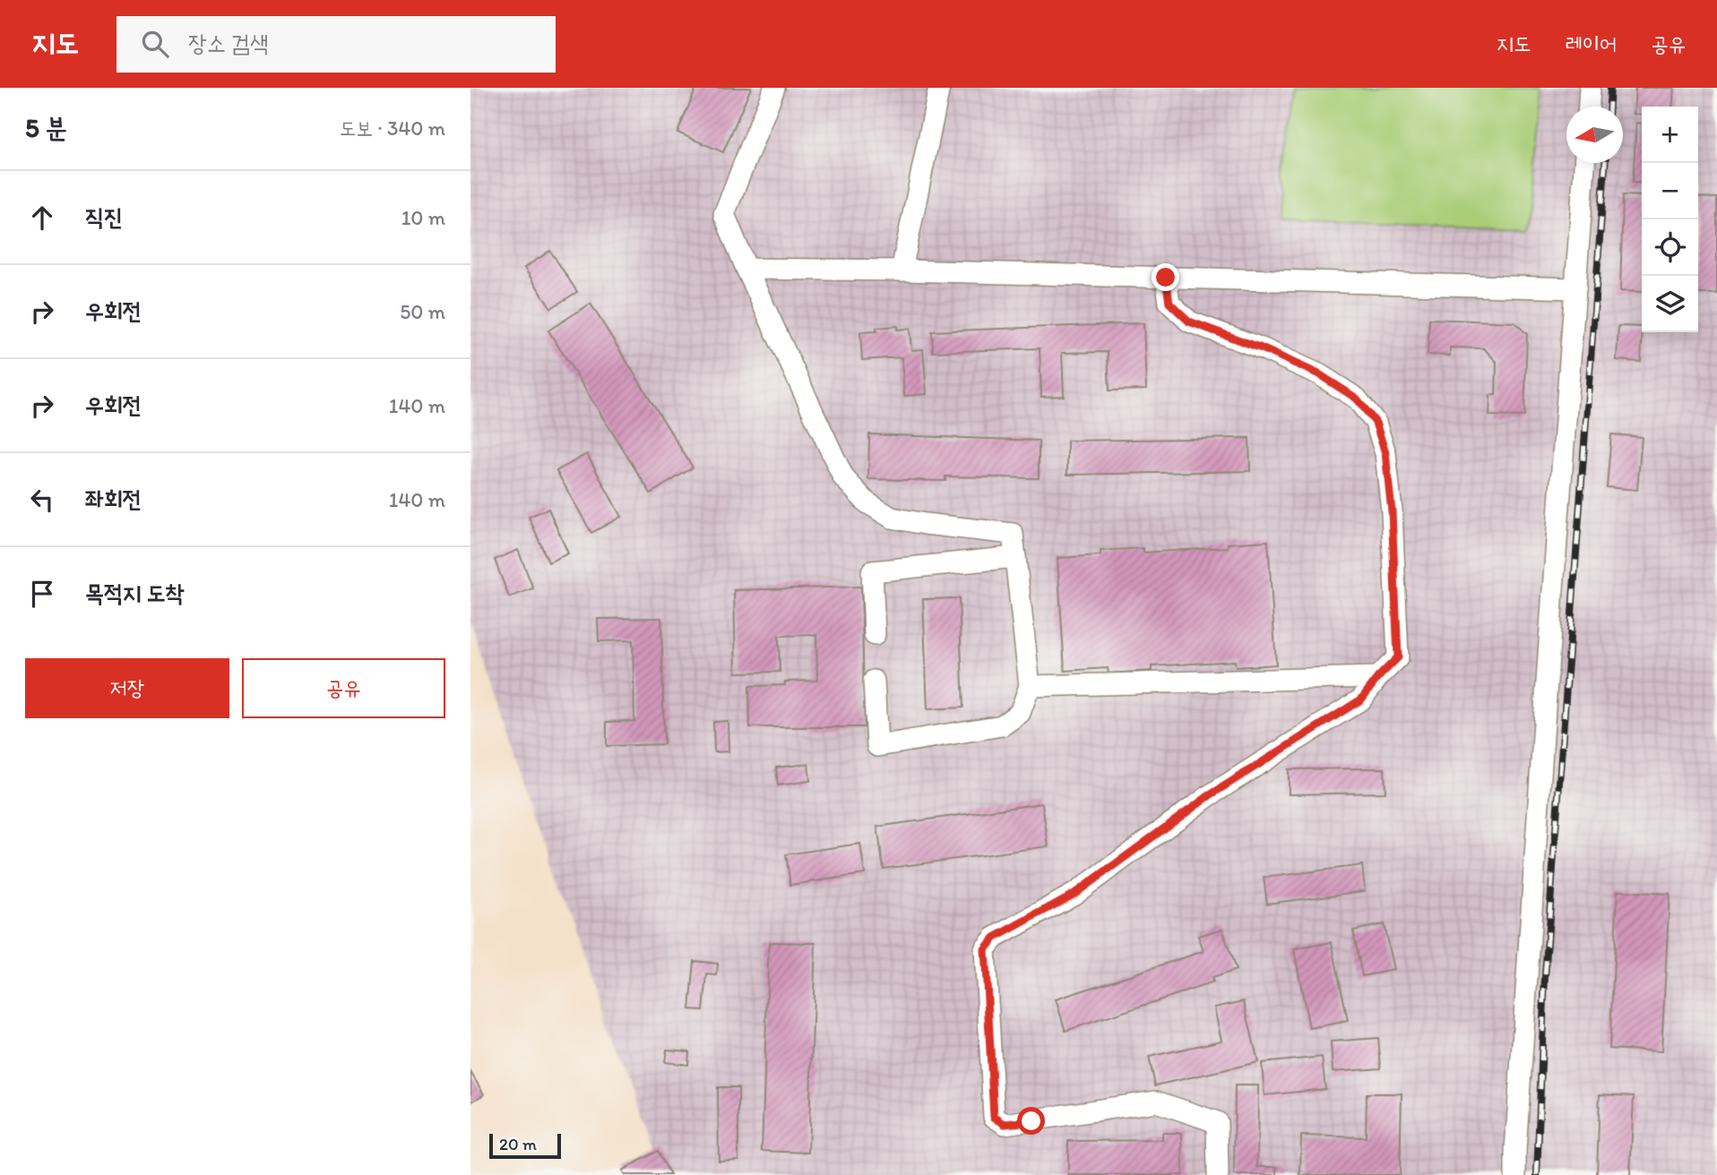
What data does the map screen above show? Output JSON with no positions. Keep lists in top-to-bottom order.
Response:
{
  "scale_bar": "20 m",
  "north": "left",
  "page": {
    "header": "지도",
    "search": "장소 검색",
    "nav": ["지도", "레이어", "공유"],
    "heading": ["5 분", "도보 · 340 m"],
    "map_buttons": ["+", "−"],
    "list": [
      ["직진", "10 m"],
      ["우회전", "50 m"],
      ["우회전", "140 m"],
      ["좌회전", "140 m"],
      "목적지 도착"
    ],
    "buttons": ["저장", "공유"],
    "scale": "20 m"
  }
}
